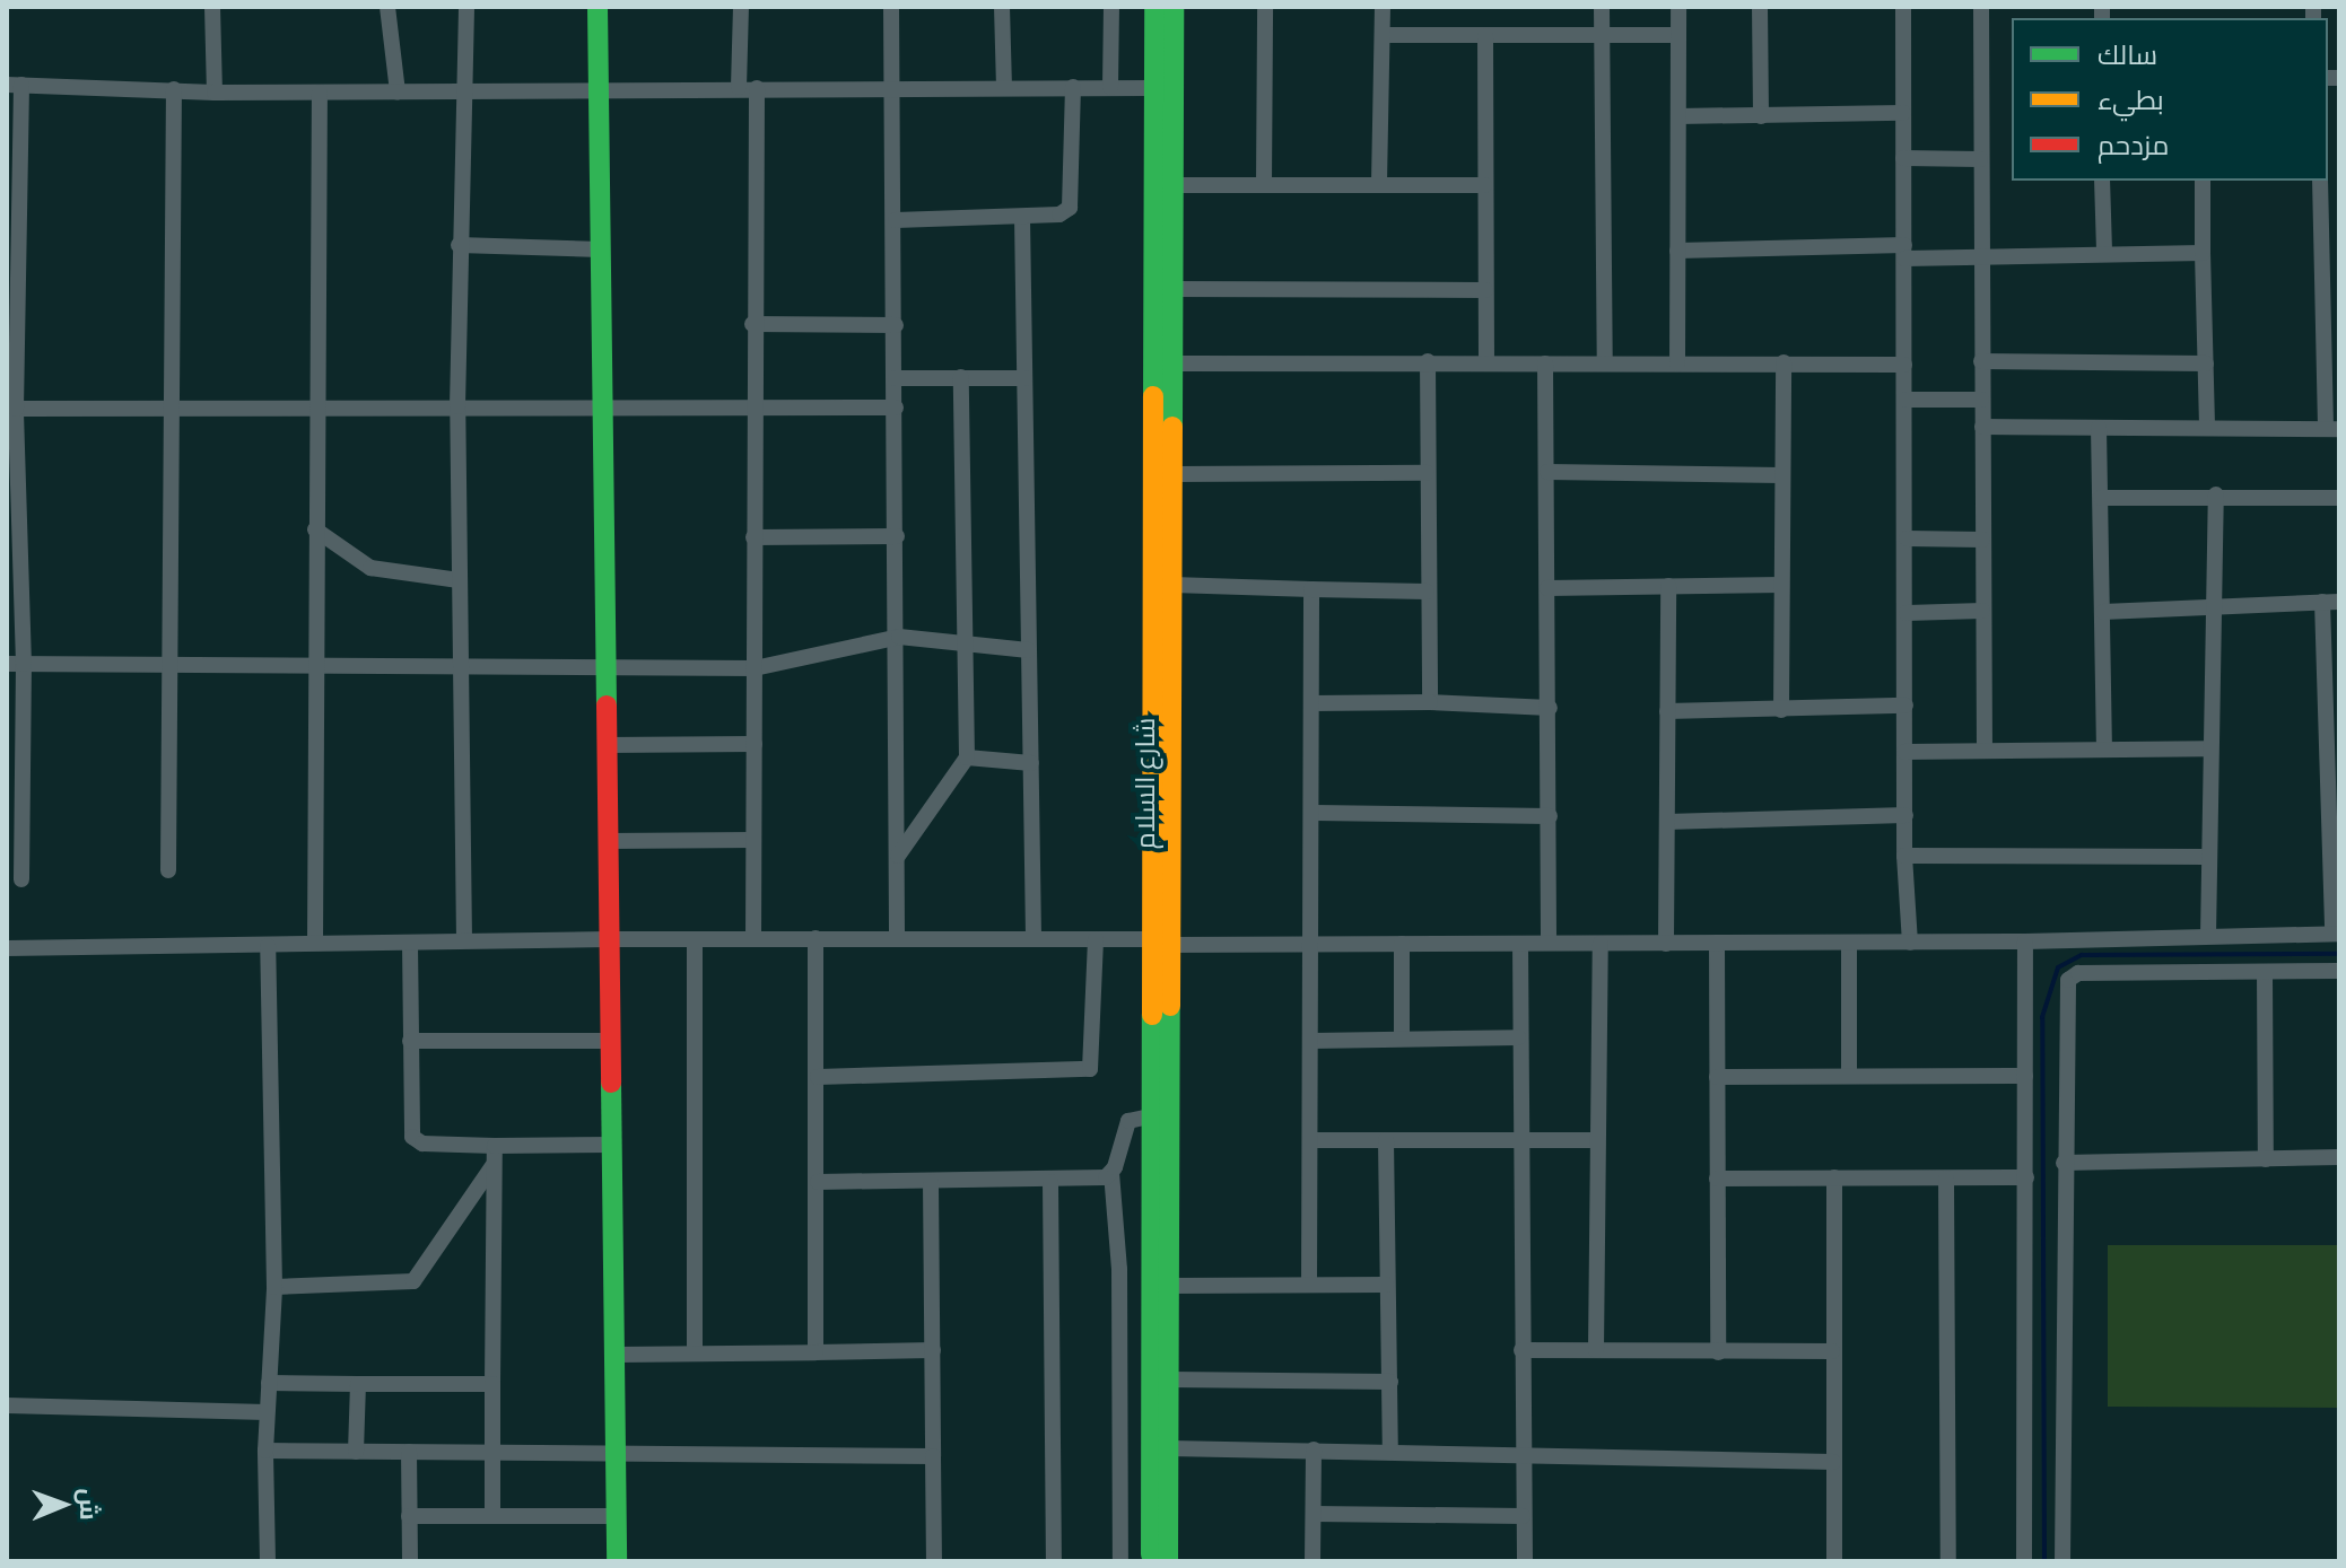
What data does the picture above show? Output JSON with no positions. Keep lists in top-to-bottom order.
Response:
{
  "streets": {
    "main road": ["شارع السلام"]
  },
  "legend": ["سالك", "بطيء", "مزدحم"],
  "north": "right"
}
